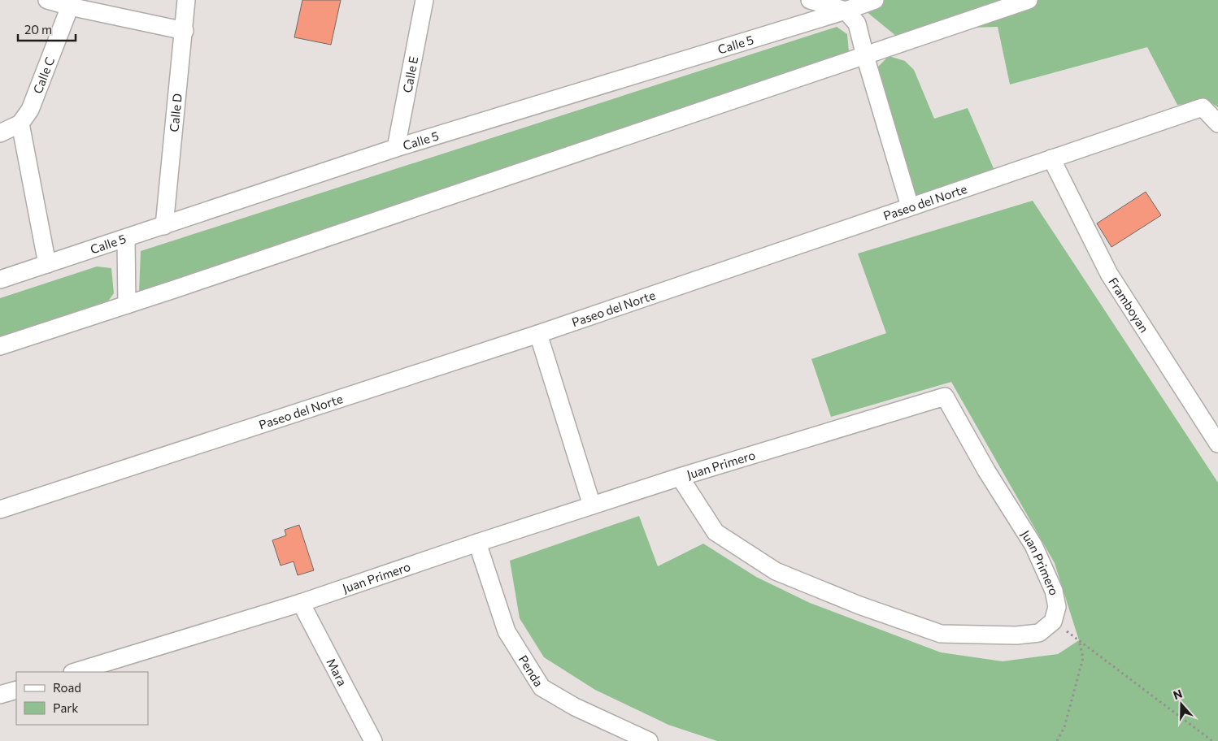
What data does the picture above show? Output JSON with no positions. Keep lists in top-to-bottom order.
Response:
{
  "streets": {
    "street": [
      "Calle 5",
      "Calle E",
      "Calle C",
      "Calle D",
      "Paseo del Norte",
      "Framboyan",
      "Juan Primero",
      "Penda",
      "Mara"
    ]
  },
  "crossings": [
    ["Calle 5", "Calle E"],
    ["Calle 5", "Calle D"],
    ["Paseo del Norte", "Framboyan"],
    ["Juan Primero", "Penda"],
    ["Juan Primero", "Mara"]
  ],
  "legend": ["Road", "Park"],
  "scale_bar": "20 m",
  "north": "top"
}
